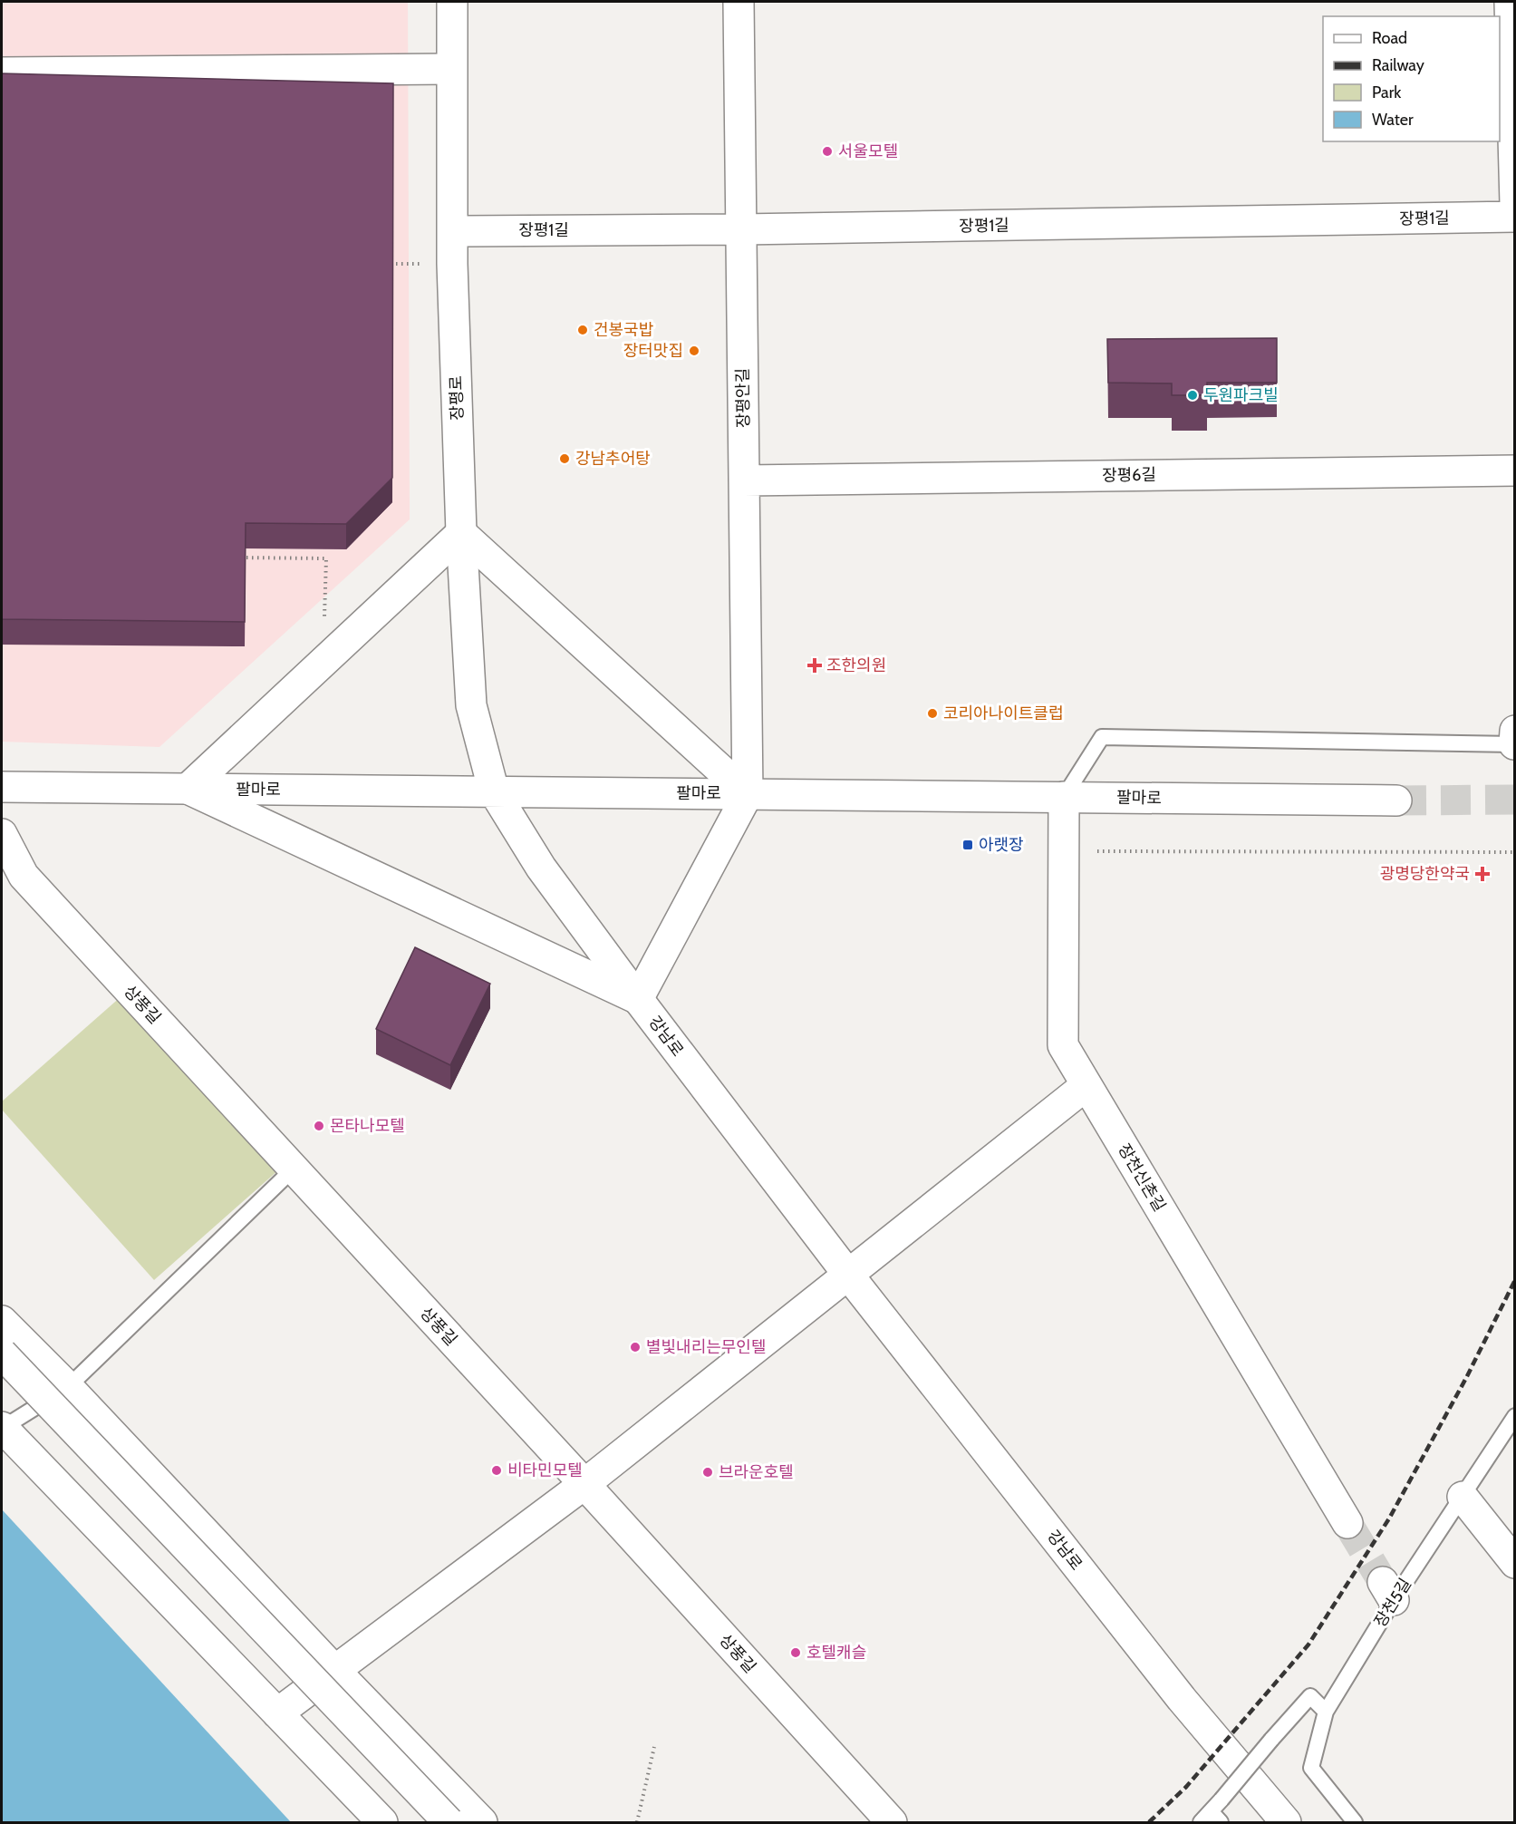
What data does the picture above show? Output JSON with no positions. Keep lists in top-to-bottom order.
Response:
{
  "streets": {
    "street": [
      "장평1길",
      "장평로",
      "장평안길",
      "장평6길",
      "팔마로",
      "상풍길",
      "강남로",
      "장천신촌길"
    ],
    "lane": ["장천5길"]
  },
  "crossings": [
    ["장평1길", "장평로"],
    ["장평1길", "장평안길"],
    ["장평로", "팔마로"],
    ["장평로", "강남로"],
    ["장평안길", "장평6길"],
    ["장평안길", "팔마로"],
    ["팔마로", "강남로"],
    ["팔마로", "장천신촌길"]
  ],
  "places": {
    "other": [
      "서울모텔",
      "건봉국밥",
      "장터맛집",
      "두원파크빌",
      "강남추어탕",
      "코리아나이트클럽",
      "몬타나모텔",
      "별빛내리는무인텔",
      "비타민모텔",
      "브라운호텔",
      "호텔캐슬"
    ],
    "health": ["조한의원", "광명당한약국"],
    "transit": ["아랫장"]
  },
  "legend": [
    "Road",
    "Railway",
    "Park",
    "Water"
  ]
}
